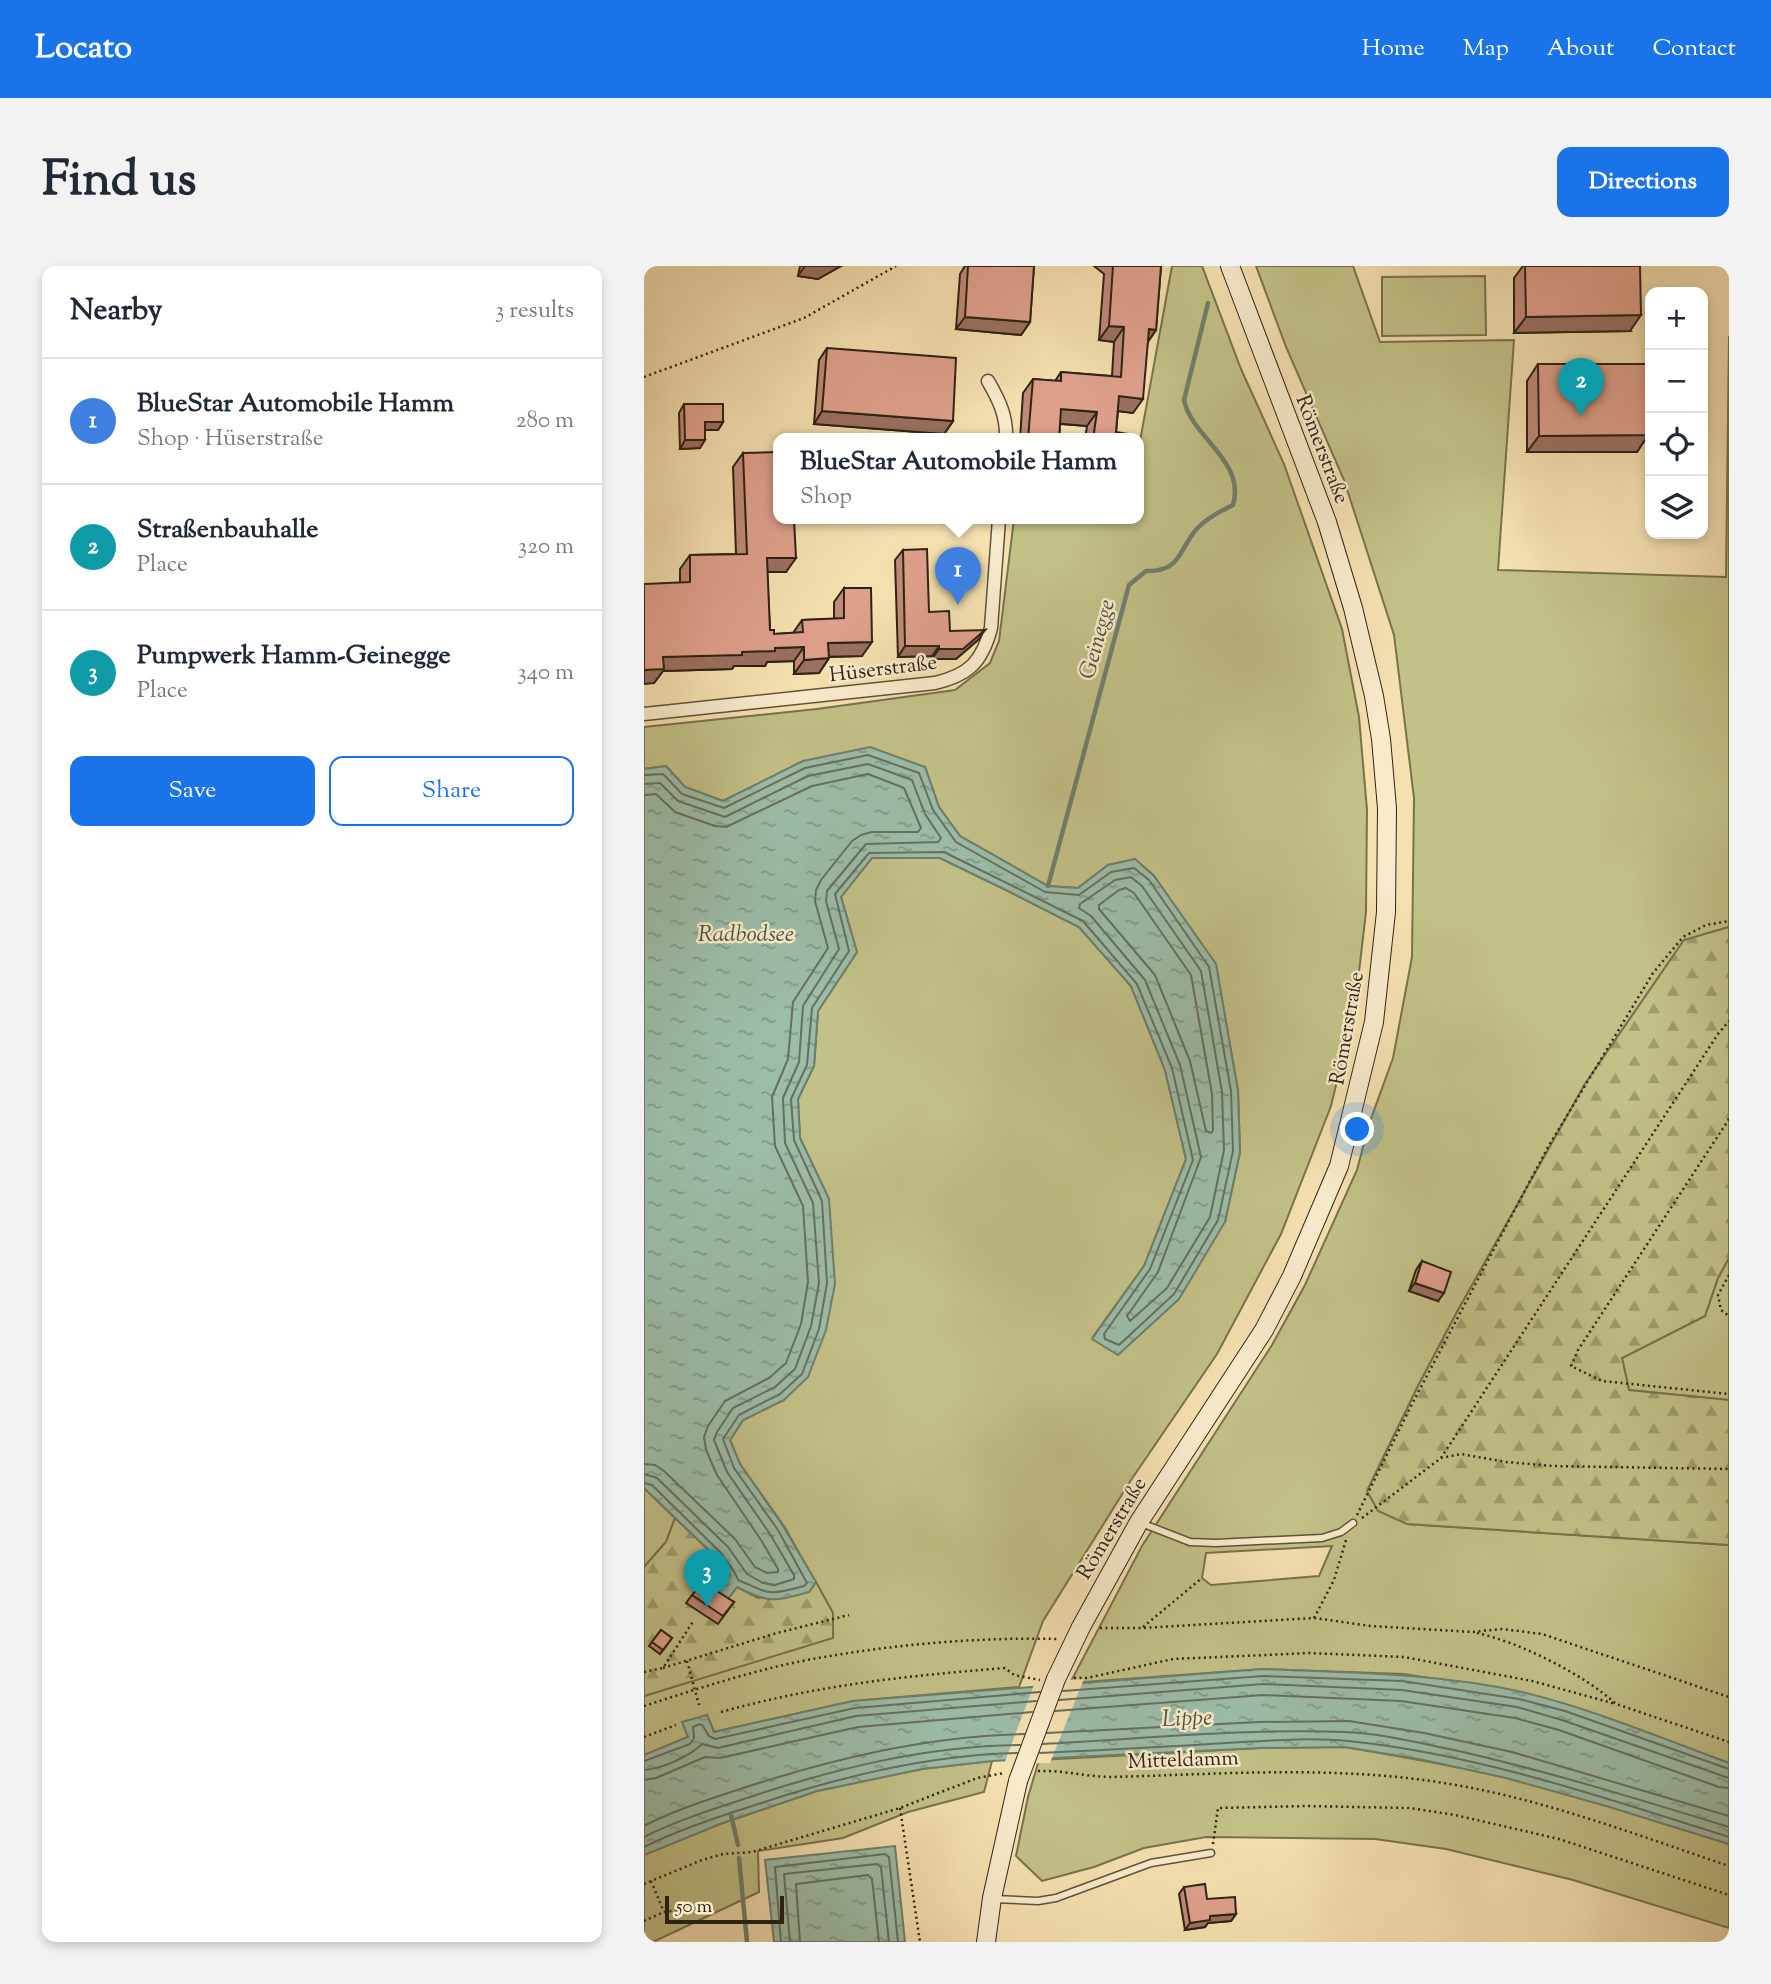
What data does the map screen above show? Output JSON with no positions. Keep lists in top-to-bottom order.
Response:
{
  "streets": {
    "main road": ["Römerstraße"],
    "street": ["Hüserstraße"],
    "path": ["Mitteldamm"]
  },
  "crossings": [
    ["Römerstraße", "Mitteldamm"]
  ],
  "water": ["Geinegge", "Radbodsee", "Lippe"],
  "scale_bar": "50 m",
  "page": {
    "header": "Locato",
    "nav": [
      "Home",
      "Map",
      "About",
      "Contact"
    ],
    "title": "Find us",
    "buttons": [
      "Directions",
      ["Save", "Share"]
    ],
    "heading": ["Nearby", "3 results"],
    "map_buttons": ["+", "−"],
    "list": [
      {
        "mark": "1",
        "name": "BlueStar Automobile Hamm",
        "note": "Shop · Hüserstraße",
        "value": "280 m"
      },
      {
        "mark": "2",
        "name": "Straßenbauhalle",
        "note": "Place",
        "value": "320 m"
      },
      {
        "mark": "3",
        "name": "Pumpwerk Hamm-Geinegge",
        "note": "Place",
        "value": "340 m"
      }
    ],
    "pins": ["2", "1", "3"],
    "popup": ["BlueStar Automobile Hamm", "Shop"],
    "scale": "50 m"
  }
}
